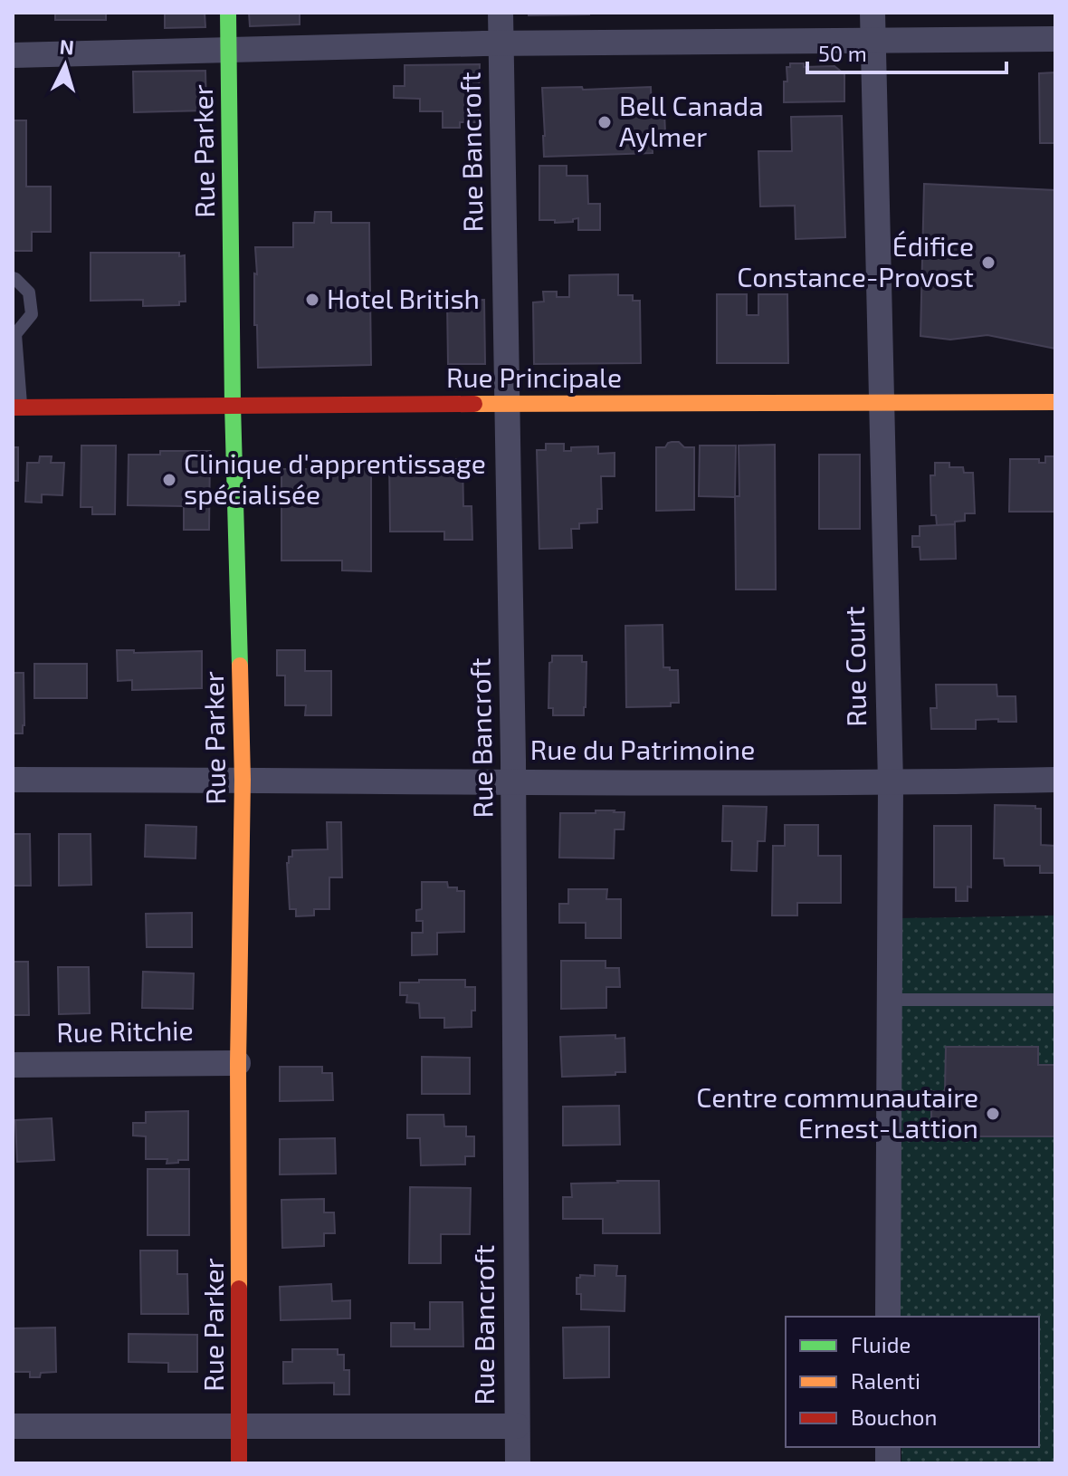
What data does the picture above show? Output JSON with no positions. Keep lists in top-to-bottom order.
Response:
{
  "streets": {
    "street": [
      "Rue Parker",
      "Rue Bancroft",
      "Rue Principale",
      "Rue Court",
      "Rue du Patrimoine",
      "Rue Ritchie"
    ]
  },
  "crossings": [
    ["Rue Parker", "Rue Principale"],
    ["Rue Parker", "Rue du Patrimoine"],
    ["Rue Parker", "Rue Ritchie"],
    ["Rue Bancroft", "Rue Principale"],
    ["Rue Bancroft", "Rue du Patrimoine"],
    ["Rue Principale", "Rue Court"],
    ["Rue Court", "Rue du Patrimoine"]
  ],
  "places": [
    "Bell Canada Aylmer",
    "Édifice Constance-Provost",
    "Hotel British",
    "Clinique d'apprentissage spécialisée",
    "Centre communautaire Ernest-Lattion"
  ],
  "legend": ["Fluide", "Ralenti", "Bouchon"],
  "scale_bar": "50 m",
  "north": "top"
}
